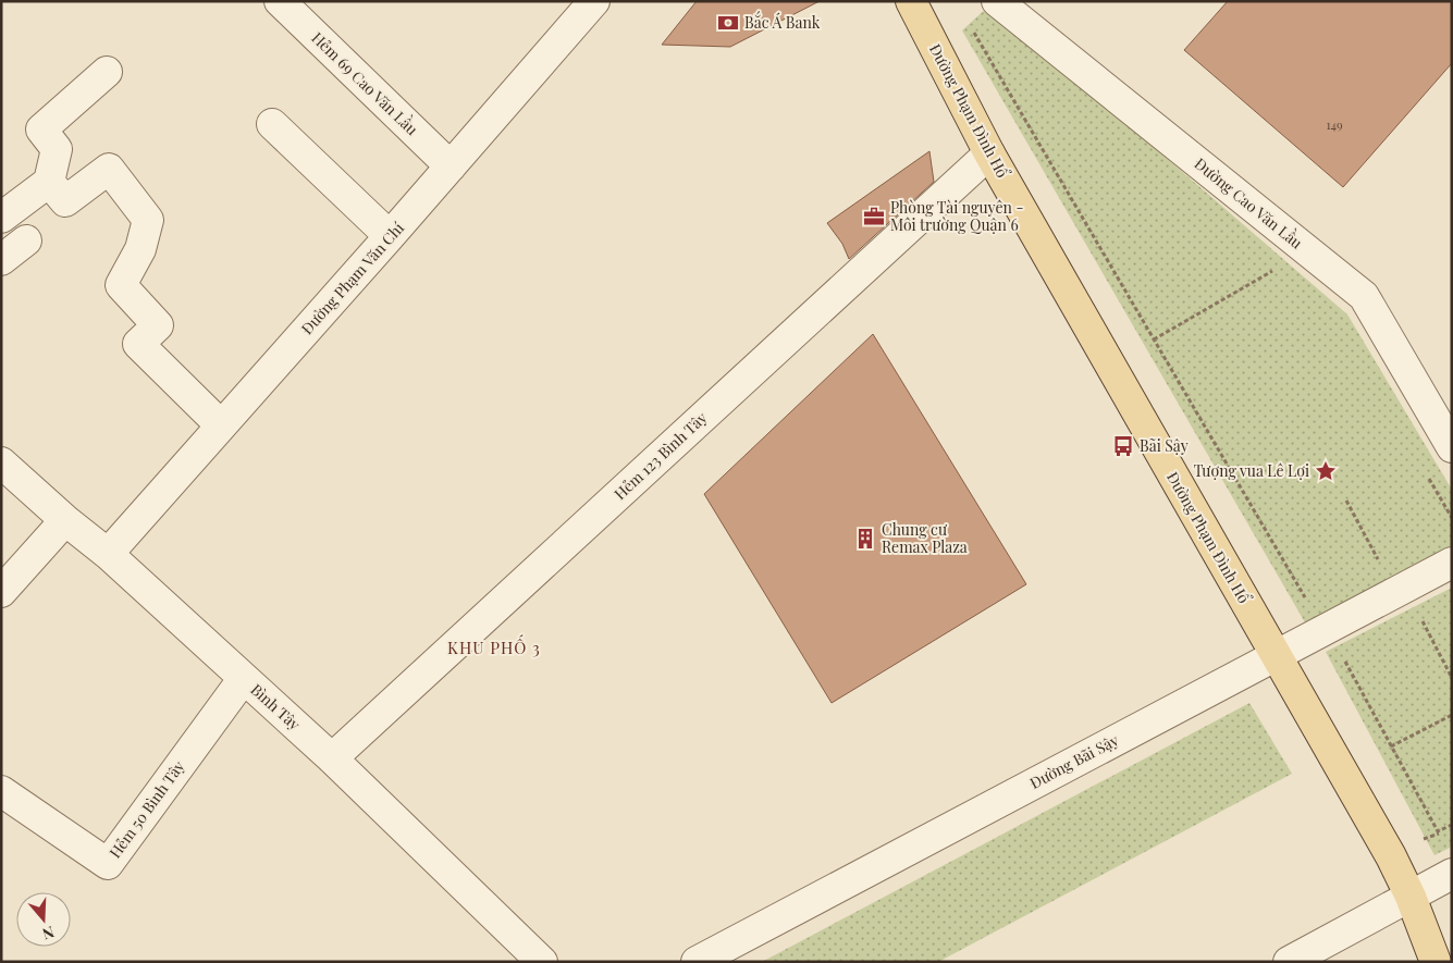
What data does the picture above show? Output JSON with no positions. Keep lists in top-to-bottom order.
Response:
{
  "streets": {
    "main road": ["Đường Phạm Đình Hổ"],
    "street": [
      "Hẻm 69 Cao Văn Lầu",
      "Đường Cao Văn Lầu",
      "Đường Phạm Văn Chí",
      "Hẻm 123 Bình Tây",
      "Bình Tây",
      "Đường Bãi Sậy",
      "Hẻm 50 Bình Tây"
    ]
  },
  "crossings": [
    ["Hẻm 69 Cao Văn Lầu", "Đường Phạm Văn Chí"],
    ["Đường Phạm Đình Hổ", "Hẻm 123 Bình Tây"],
    ["Đường Phạm Đình Hổ", "Đường Bãi Sậy"],
    ["Đường Phạm Văn Chí", "Bình Tây"],
    ["Hẻm 123 Bình Tây", "Bình Tây"],
    ["Bình Tây", "Hẻm 50 Bình Tây"]
  ],
  "districts": ["KHU PHỐ 3"],
  "places": {
    "bank": ["Bắc Á Bank"],
    "office": ["Phòng Tài nguyên - Môi trường Quận 6"],
    "bus stop": ["Bãi Sậy"],
    "place": ["Tượng vua Lê Lợi"],
    "building": ["Chung cư Remax Plaza"]
  },
  "house_numbers": ["149"],
  "north": "bottom"
}
